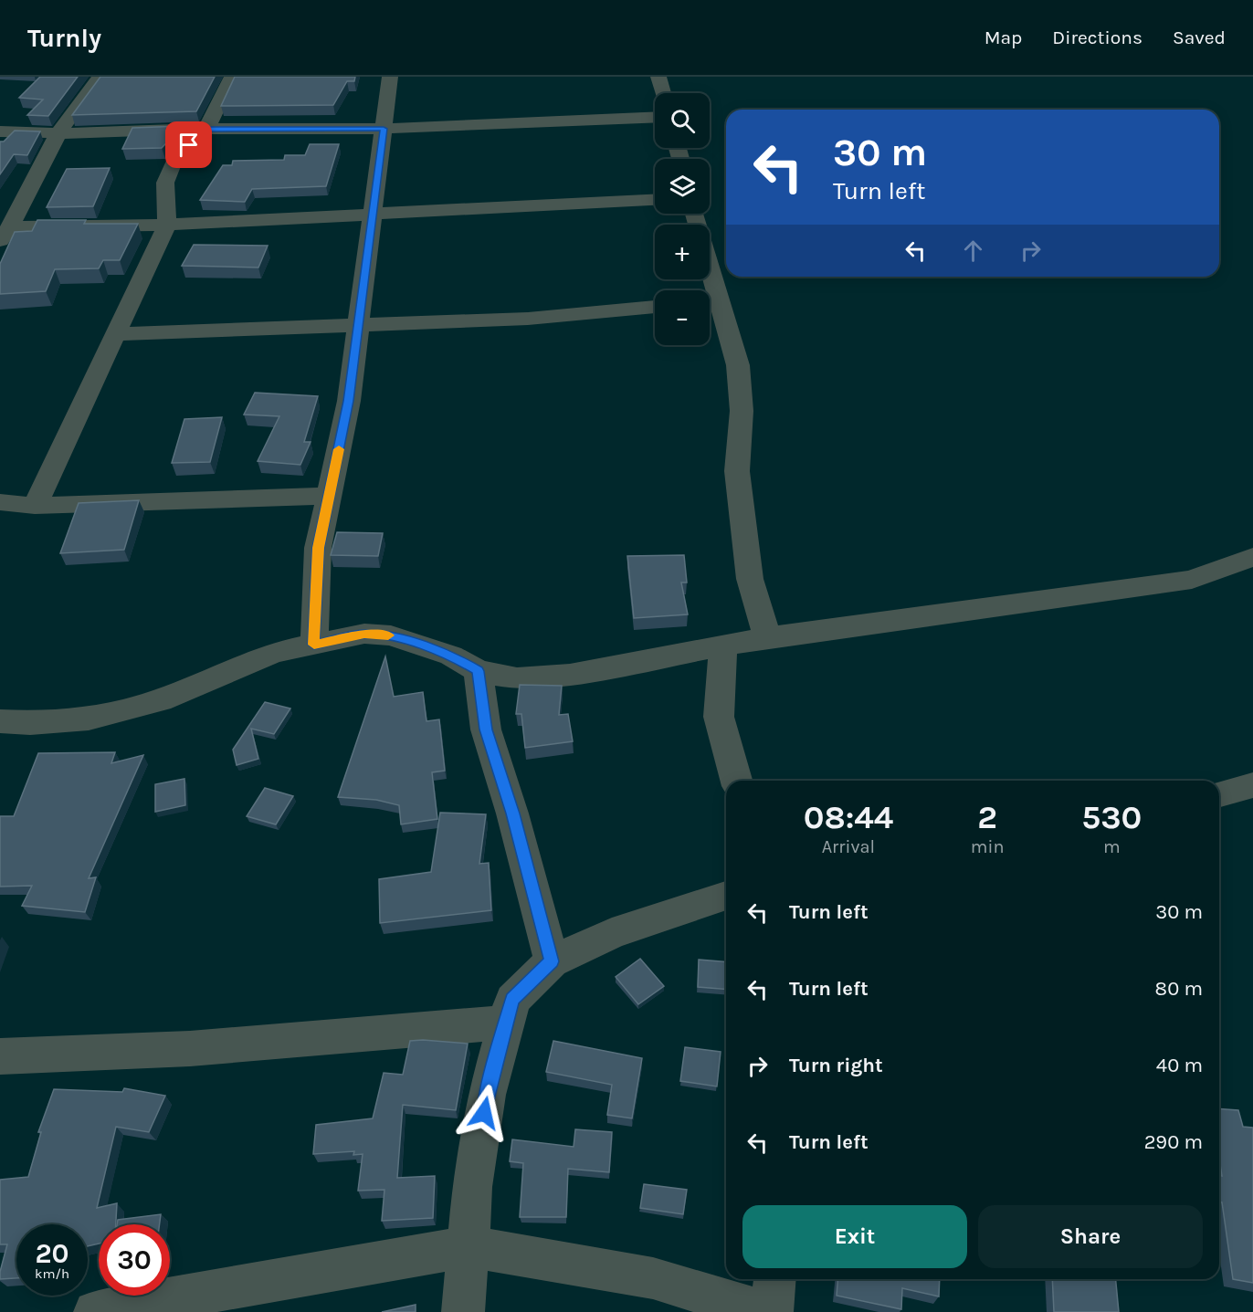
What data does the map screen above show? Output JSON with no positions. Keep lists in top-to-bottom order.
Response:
{
  "page": {
    "header": "Turnly",
    "nav": ["Map", "Directions", "Saved"],
    "map_buttons": ["+", "−"],
    "turn": ["30 m", "Turn left"],
    "eta": [
      "08:44",
      "Arrival",
      "2",
      "min",
      "530",
      "m"
    ],
    "list": [
      {
        "name": "Turn left",
        "value": "30 m"
      },
      {
        "name": "Turn left",
        "value": "80 m"
      },
      {
        "name": "Turn right",
        "value": "40 m"
      },
      {
        "name": "Turn left",
        "value": "290 m"
      }
    ],
    "buttons": ["Exit", "Share"],
    "speed": "20 km/h",
    "limit": "30"
  }
}
